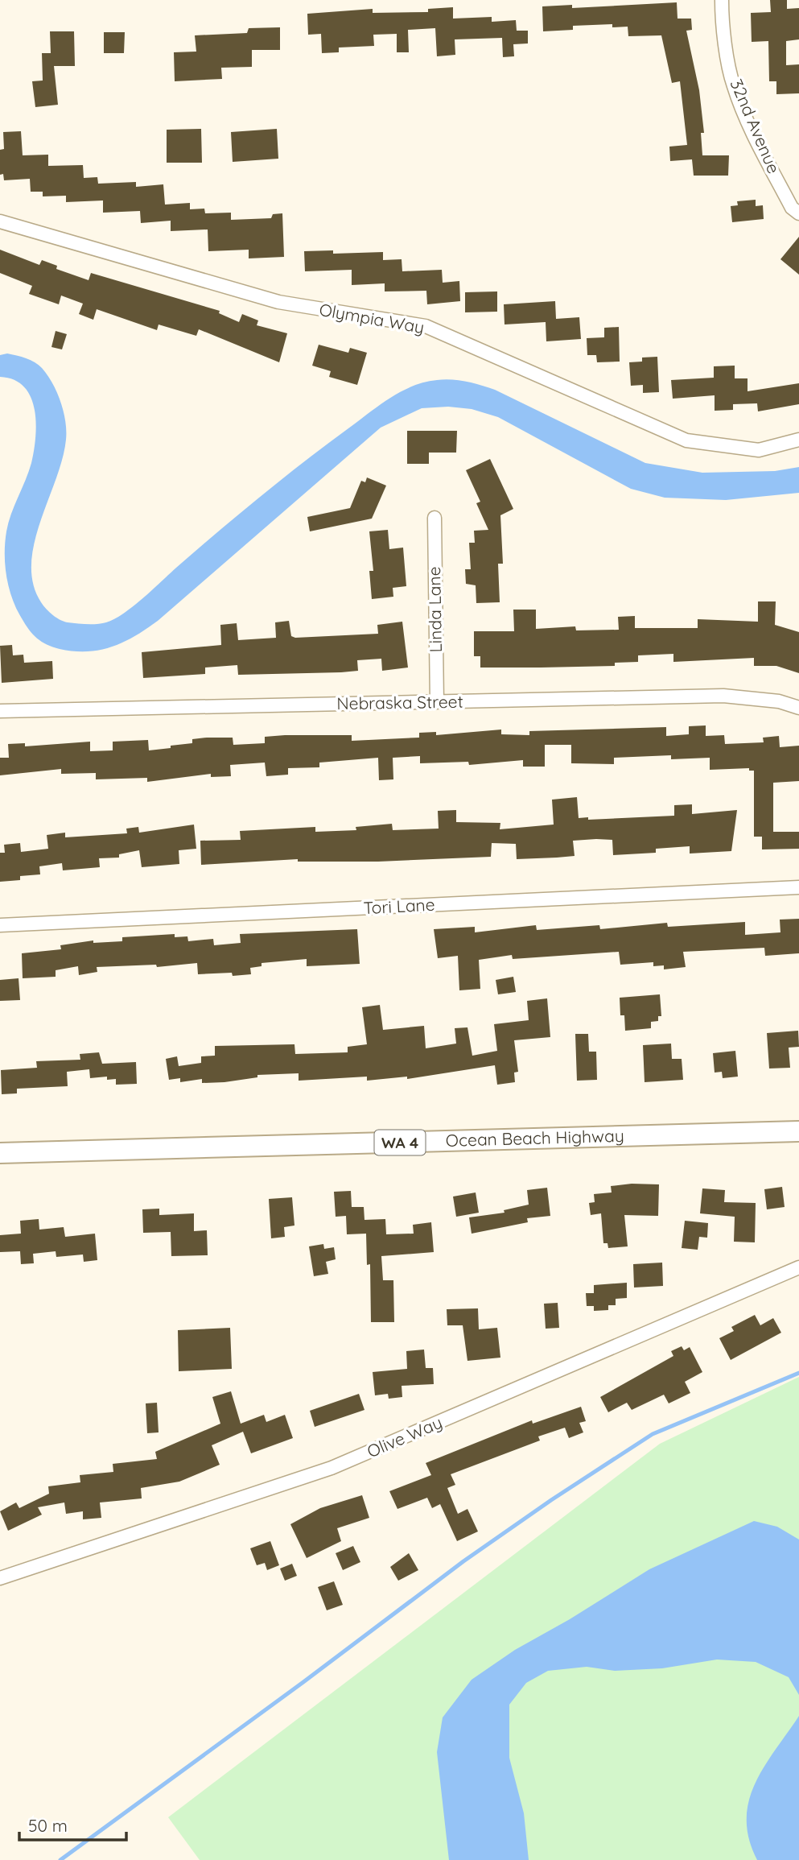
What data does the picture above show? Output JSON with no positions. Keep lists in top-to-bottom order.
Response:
{
  "streets": {
    "main road": ["Ocean Beach Highway", "WA 4"],
    "street": [
      "32nd Avenue",
      "Olympia Way",
      "Linda Lane",
      "Nebraska Street",
      "Tori Lane",
      "Olive Way"
    ]
  },
  "crossings": [
    ["Linda Lane", "Nebraska Street"]
  ],
  "scale_bar": "50 m"
}
